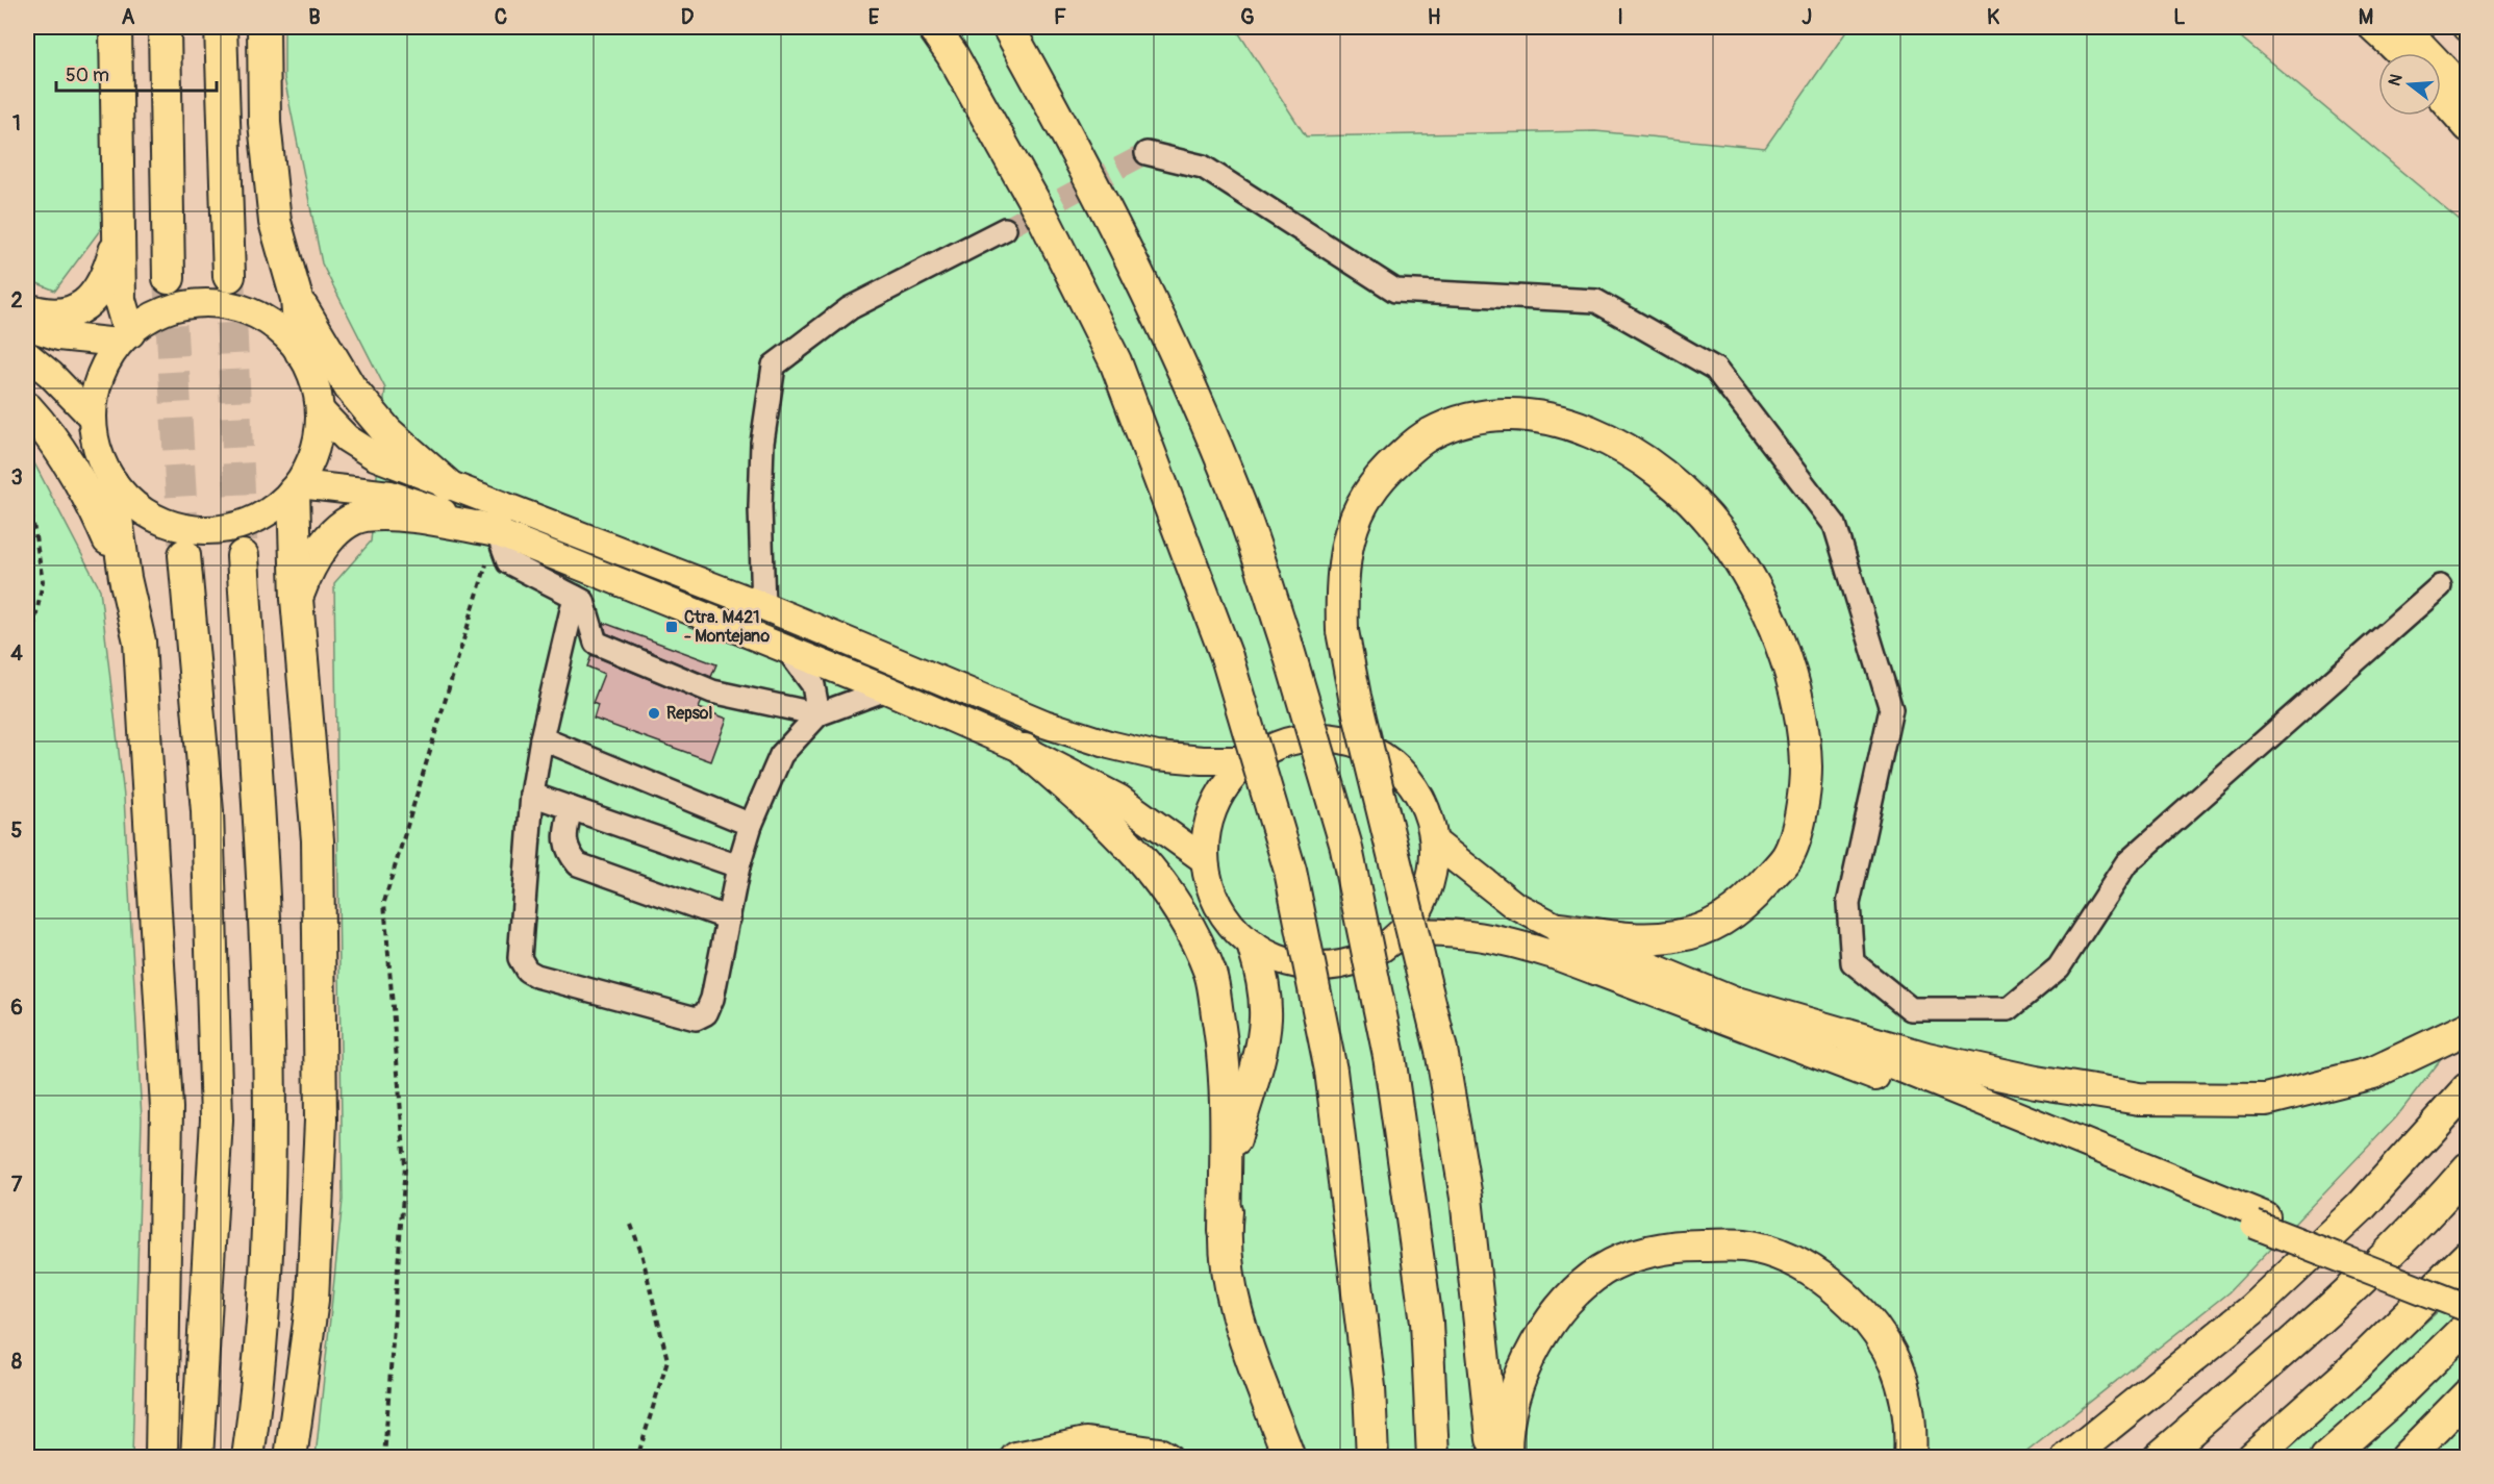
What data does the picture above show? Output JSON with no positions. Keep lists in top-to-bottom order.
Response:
{
  "places": {
    "transit": ["Ctra. M421 - Montejano"],
    "other": ["Repsol"]
  },
  "scale_bar": "50 m",
  "north": "left",
  "grid": {
    "columns": [
      "A",
      "B",
      "C",
      "D",
      "E",
      "F",
      "G",
      "H",
      "I",
      "J",
      "K",
      "L",
      "M"
    ],
    "rows": [
      "1",
      "2",
      "3",
      "4",
      "5",
      "6",
      "7",
      "8"
    ]
  }
}
